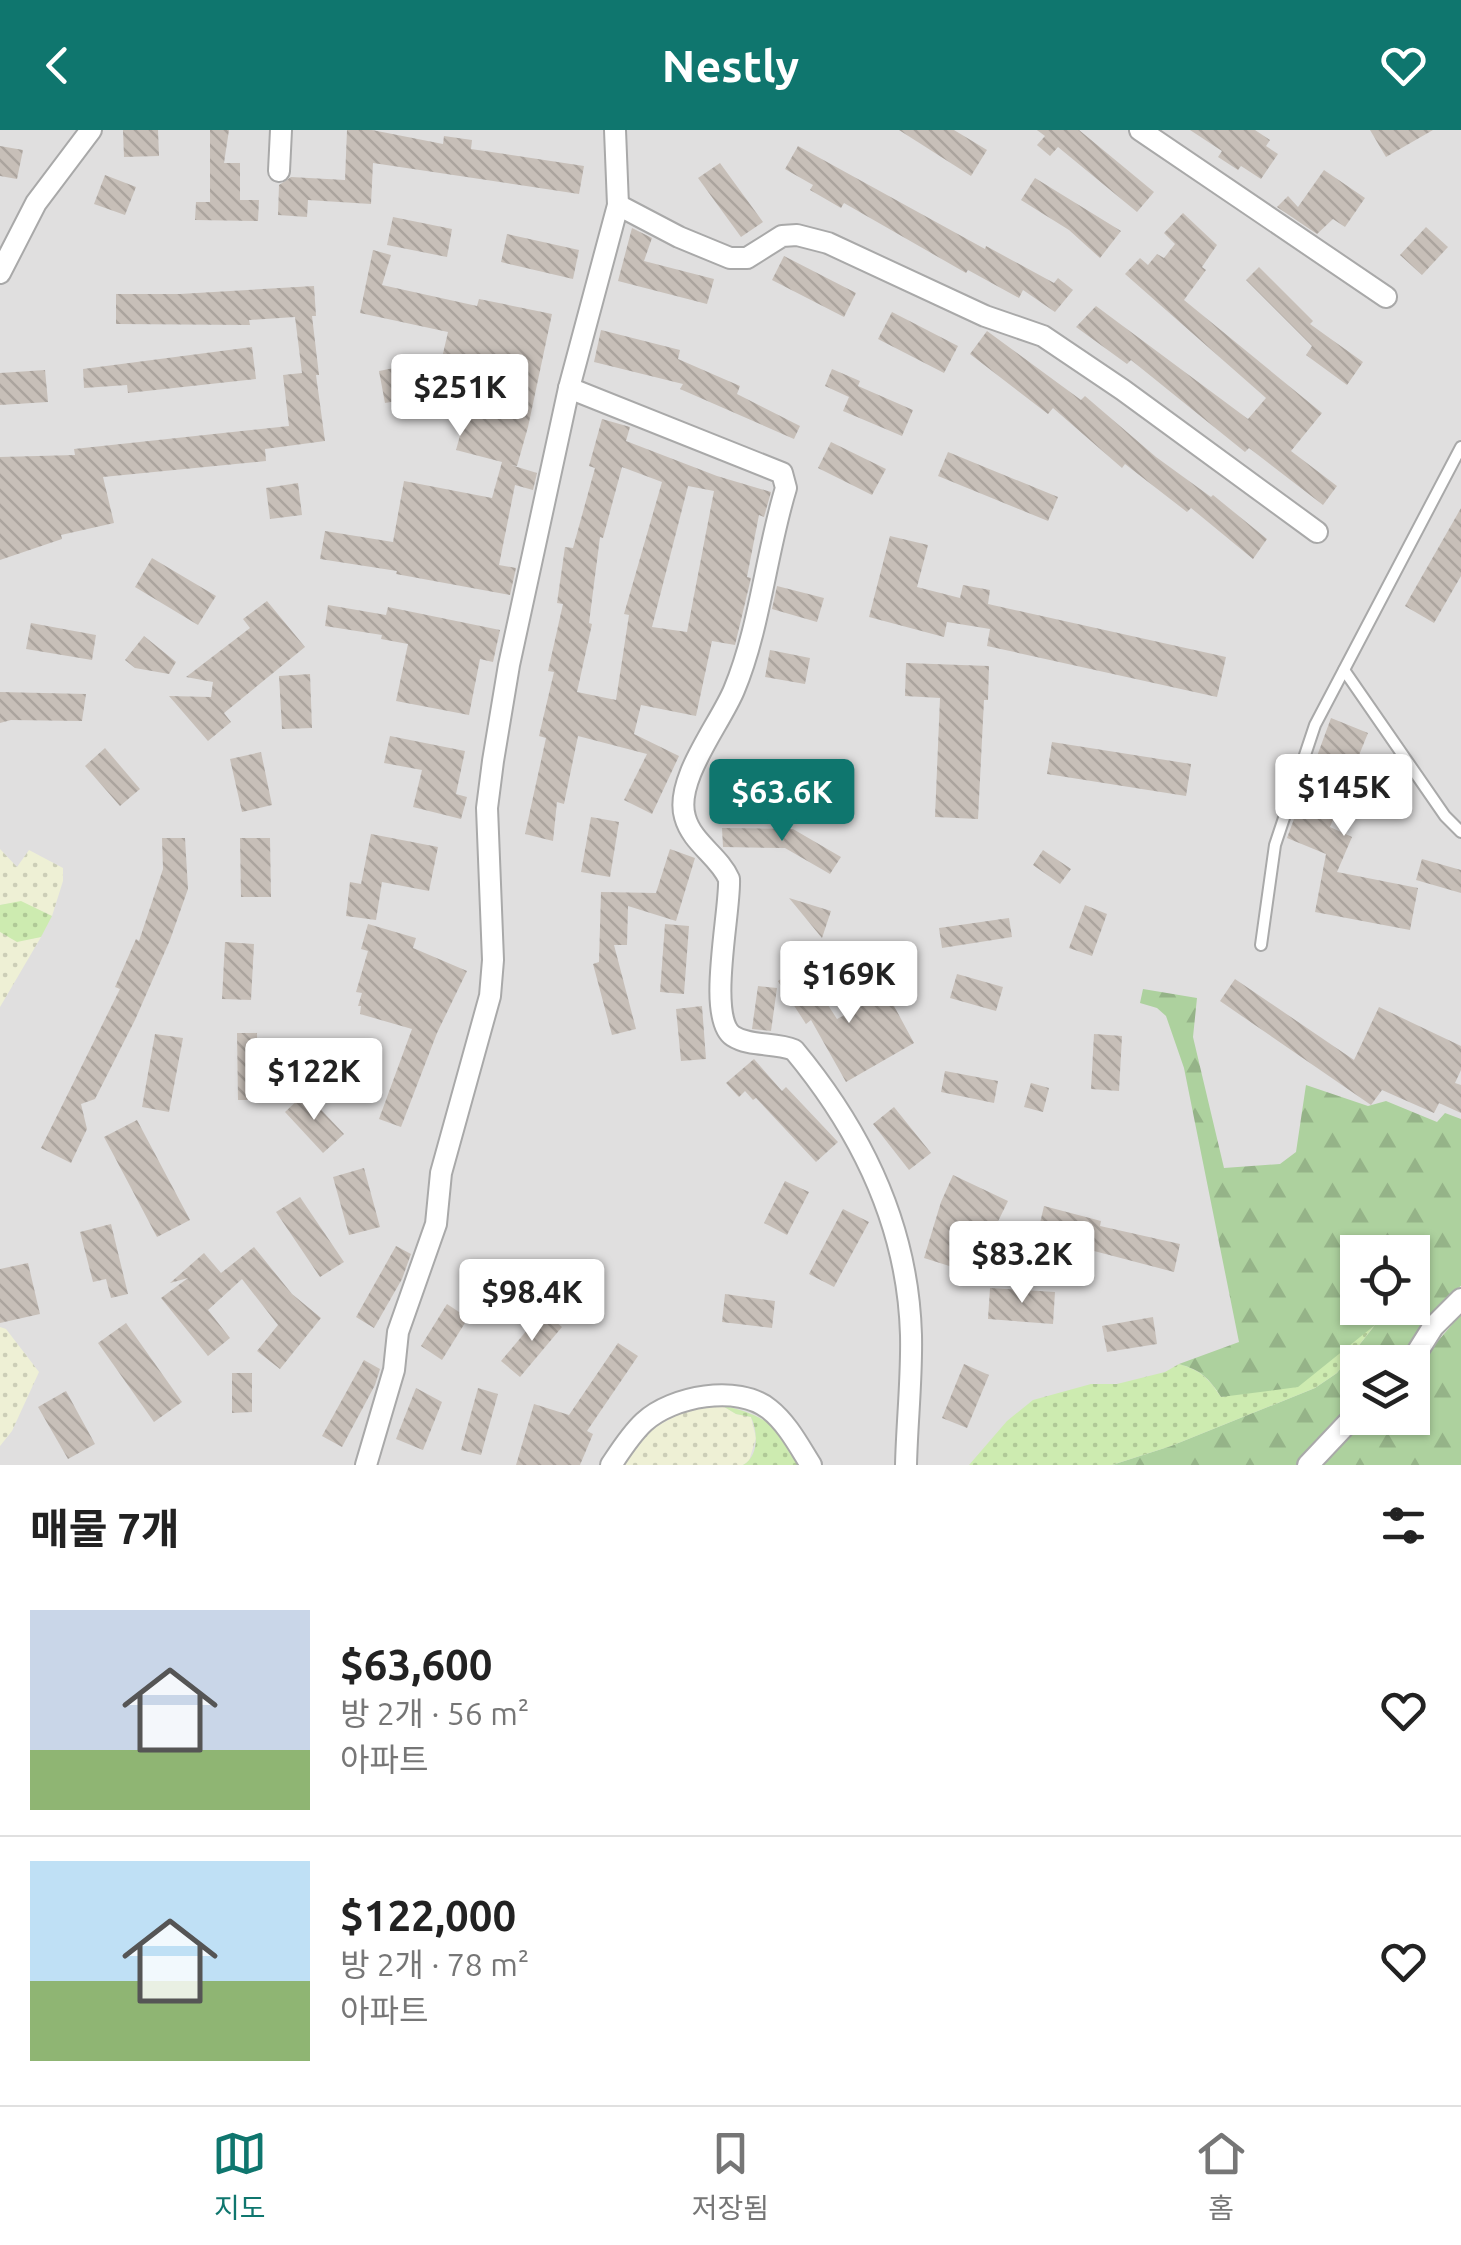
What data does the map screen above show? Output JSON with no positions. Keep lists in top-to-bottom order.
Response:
{
  "page": {
    "header": "Nestly",
    "price": [
      "$251K",
      "$145K",
      "$63.6K",
      "$169K",
      "$122K",
      "$83.2K",
      "$98.4K"
    ],
    "heading": "매물 7개",
    "list": [
      {
        "name": "$63,600",
        "note": "방 2개 · 56 m² · 아파트"
      },
      {
        "name": "$122,000",
        "note": "방 2개 · 78 m² · 아파트"
      }
    ],
    "tabs": ["지도", "저장됨", "홈"]
  }
}
